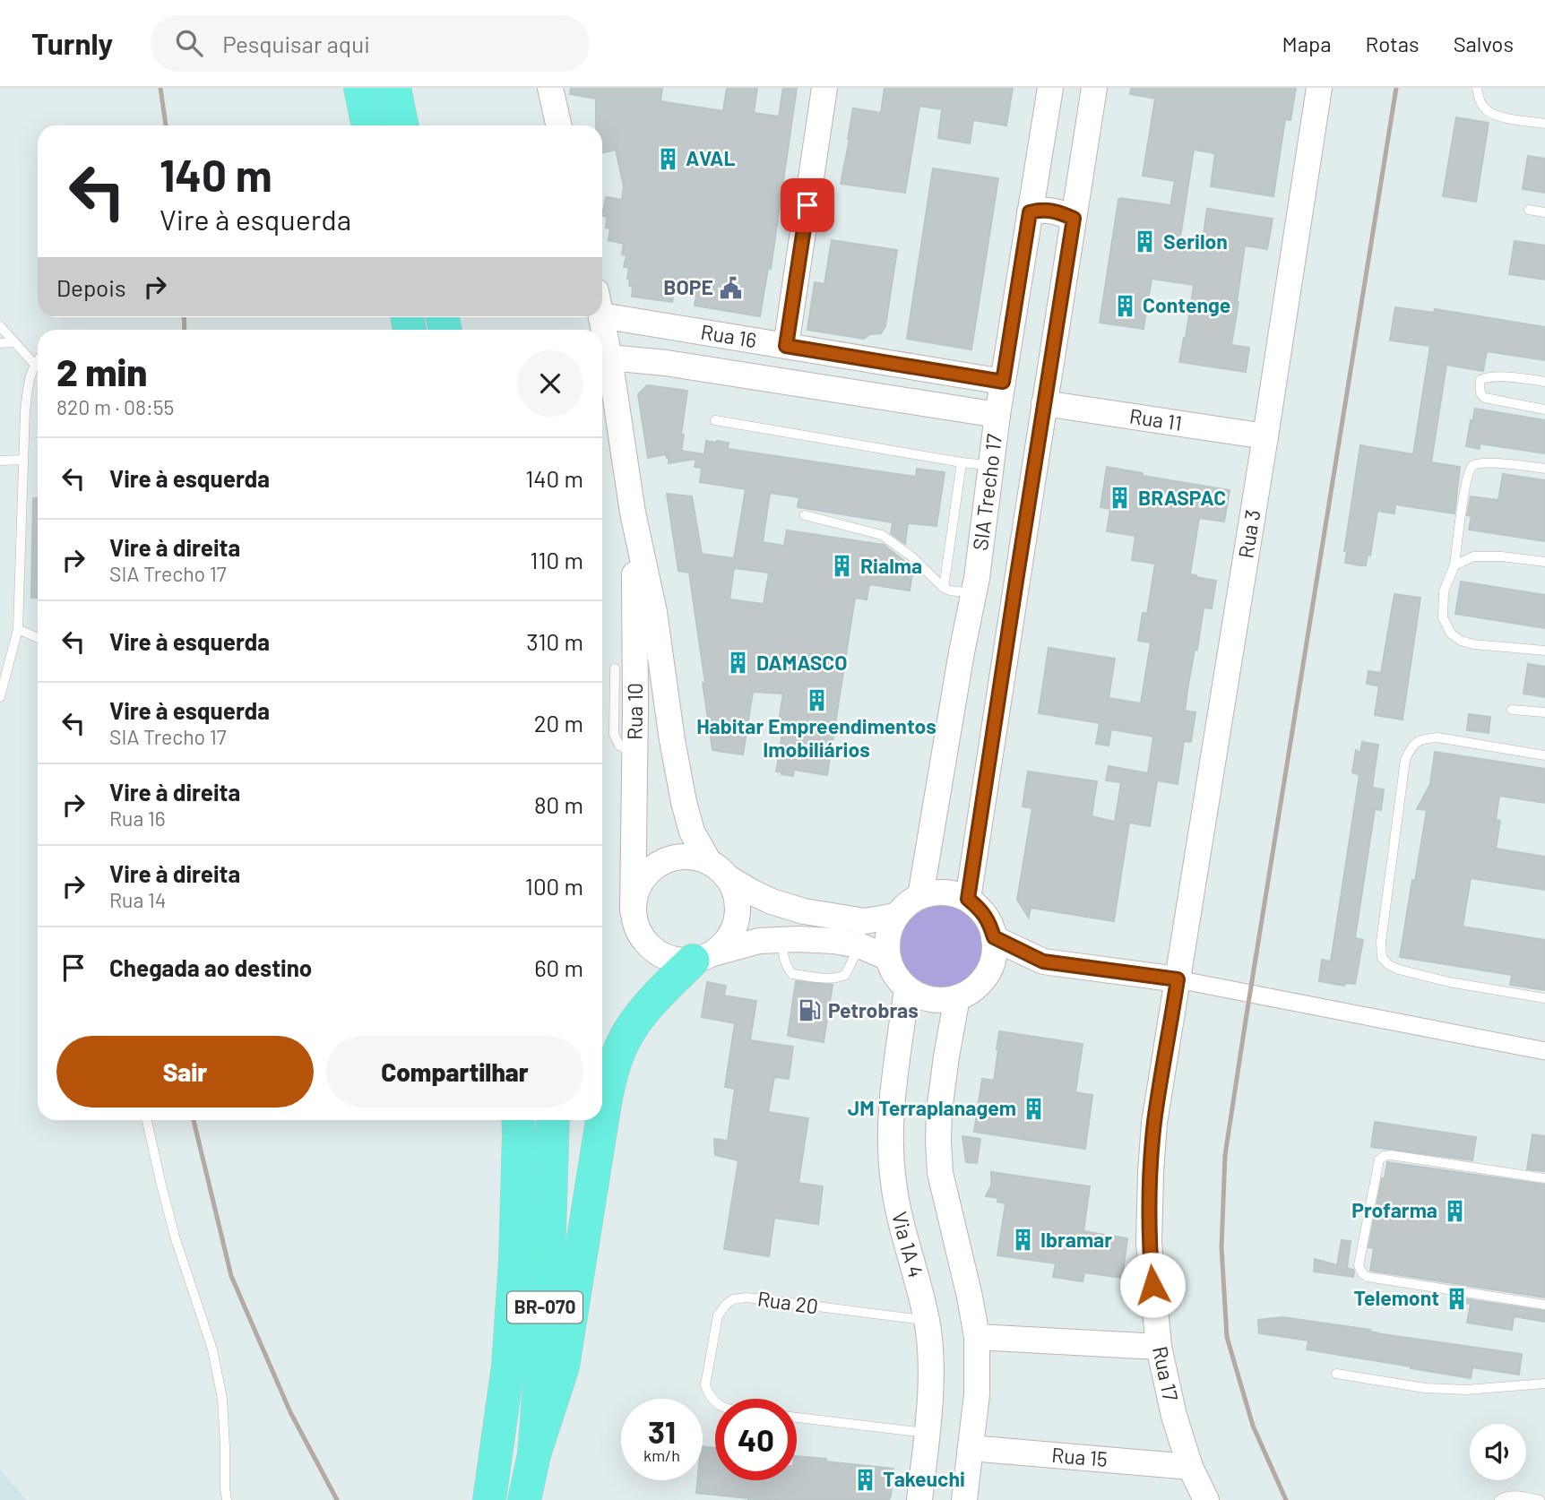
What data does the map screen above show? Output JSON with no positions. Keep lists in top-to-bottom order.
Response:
{
  "streets": {
    "highway": ["BR-070"],
    "street": [
      "Rua 16",
      "Rua 11",
      "SIA Trecho 17",
      "Rua 3",
      "Rua 10",
      "Via 1A 4",
      "Rua 17",
      "Rua 15"
    ],
    "lane": ["Rua 20"]
  },
  "crossings": [
    ["Rua 16", "SIA Trecho 17"],
    ["Rua 16", "Rua 10"],
    ["Rua 11", "SIA Trecho 17"],
    ["Rua 11", "Rua 3"],
    ["SIA Trecho 17", "Via 1A 4"],
    ["Rua 3", "Rua 17"],
    ["Via 1A 4", "Rua 20"],
    ["Rua 17", "Rua 15"]
  ],
  "places": {
    "building": [
      "AVAL",
      "Serilon",
      "Contenge",
      "BRASPAC",
      "Rialma",
      "DAMASCO",
      "Habitar Empreendimentos Imobiliários",
      "JM Terraplanagem",
      "Profarma",
      "Ibramar",
      "Telemont",
      "Takeuchi"
    ],
    "public building": ["BOPE"],
    "fuel station": ["Petrobras"]
  },
  "page": {
    "header": "Turnly",
    "search": "Pesquisar aqui",
    "nav": ["Mapa", "Rotas", "Salvos"],
    "turn": ["140 m", "Vire à esquerda"],
    "then": "Depois",
    "heading": ["2 min", "820 m · 08:55"],
    "list": [
      {
        "name": "Vire à esquerda",
        "value": "140 m"
      },
      {
        "name": "Vire à direita",
        "note": "SIA Trecho 17",
        "value": "110 m"
      },
      {
        "name": "Vire à esquerda",
        "value": "310 m"
      },
      {
        "name": "Vire à esquerda",
        "note": "SIA Trecho 17",
        "value": "20 m"
      },
      {
        "name": "Vire à direita",
        "note": "Rua 16",
        "value": "80 m"
      },
      {
        "name": "Vire à direita",
        "note": "Rua 14",
        "value": "100 m"
      },
      {
        "name": "Chegada ao destino",
        "value": "60 m"
      }
    ],
    "buttons": ["Sair", "Compartilhar"],
    "speed": "31 km/h",
    "limit": "40"
  }
}
